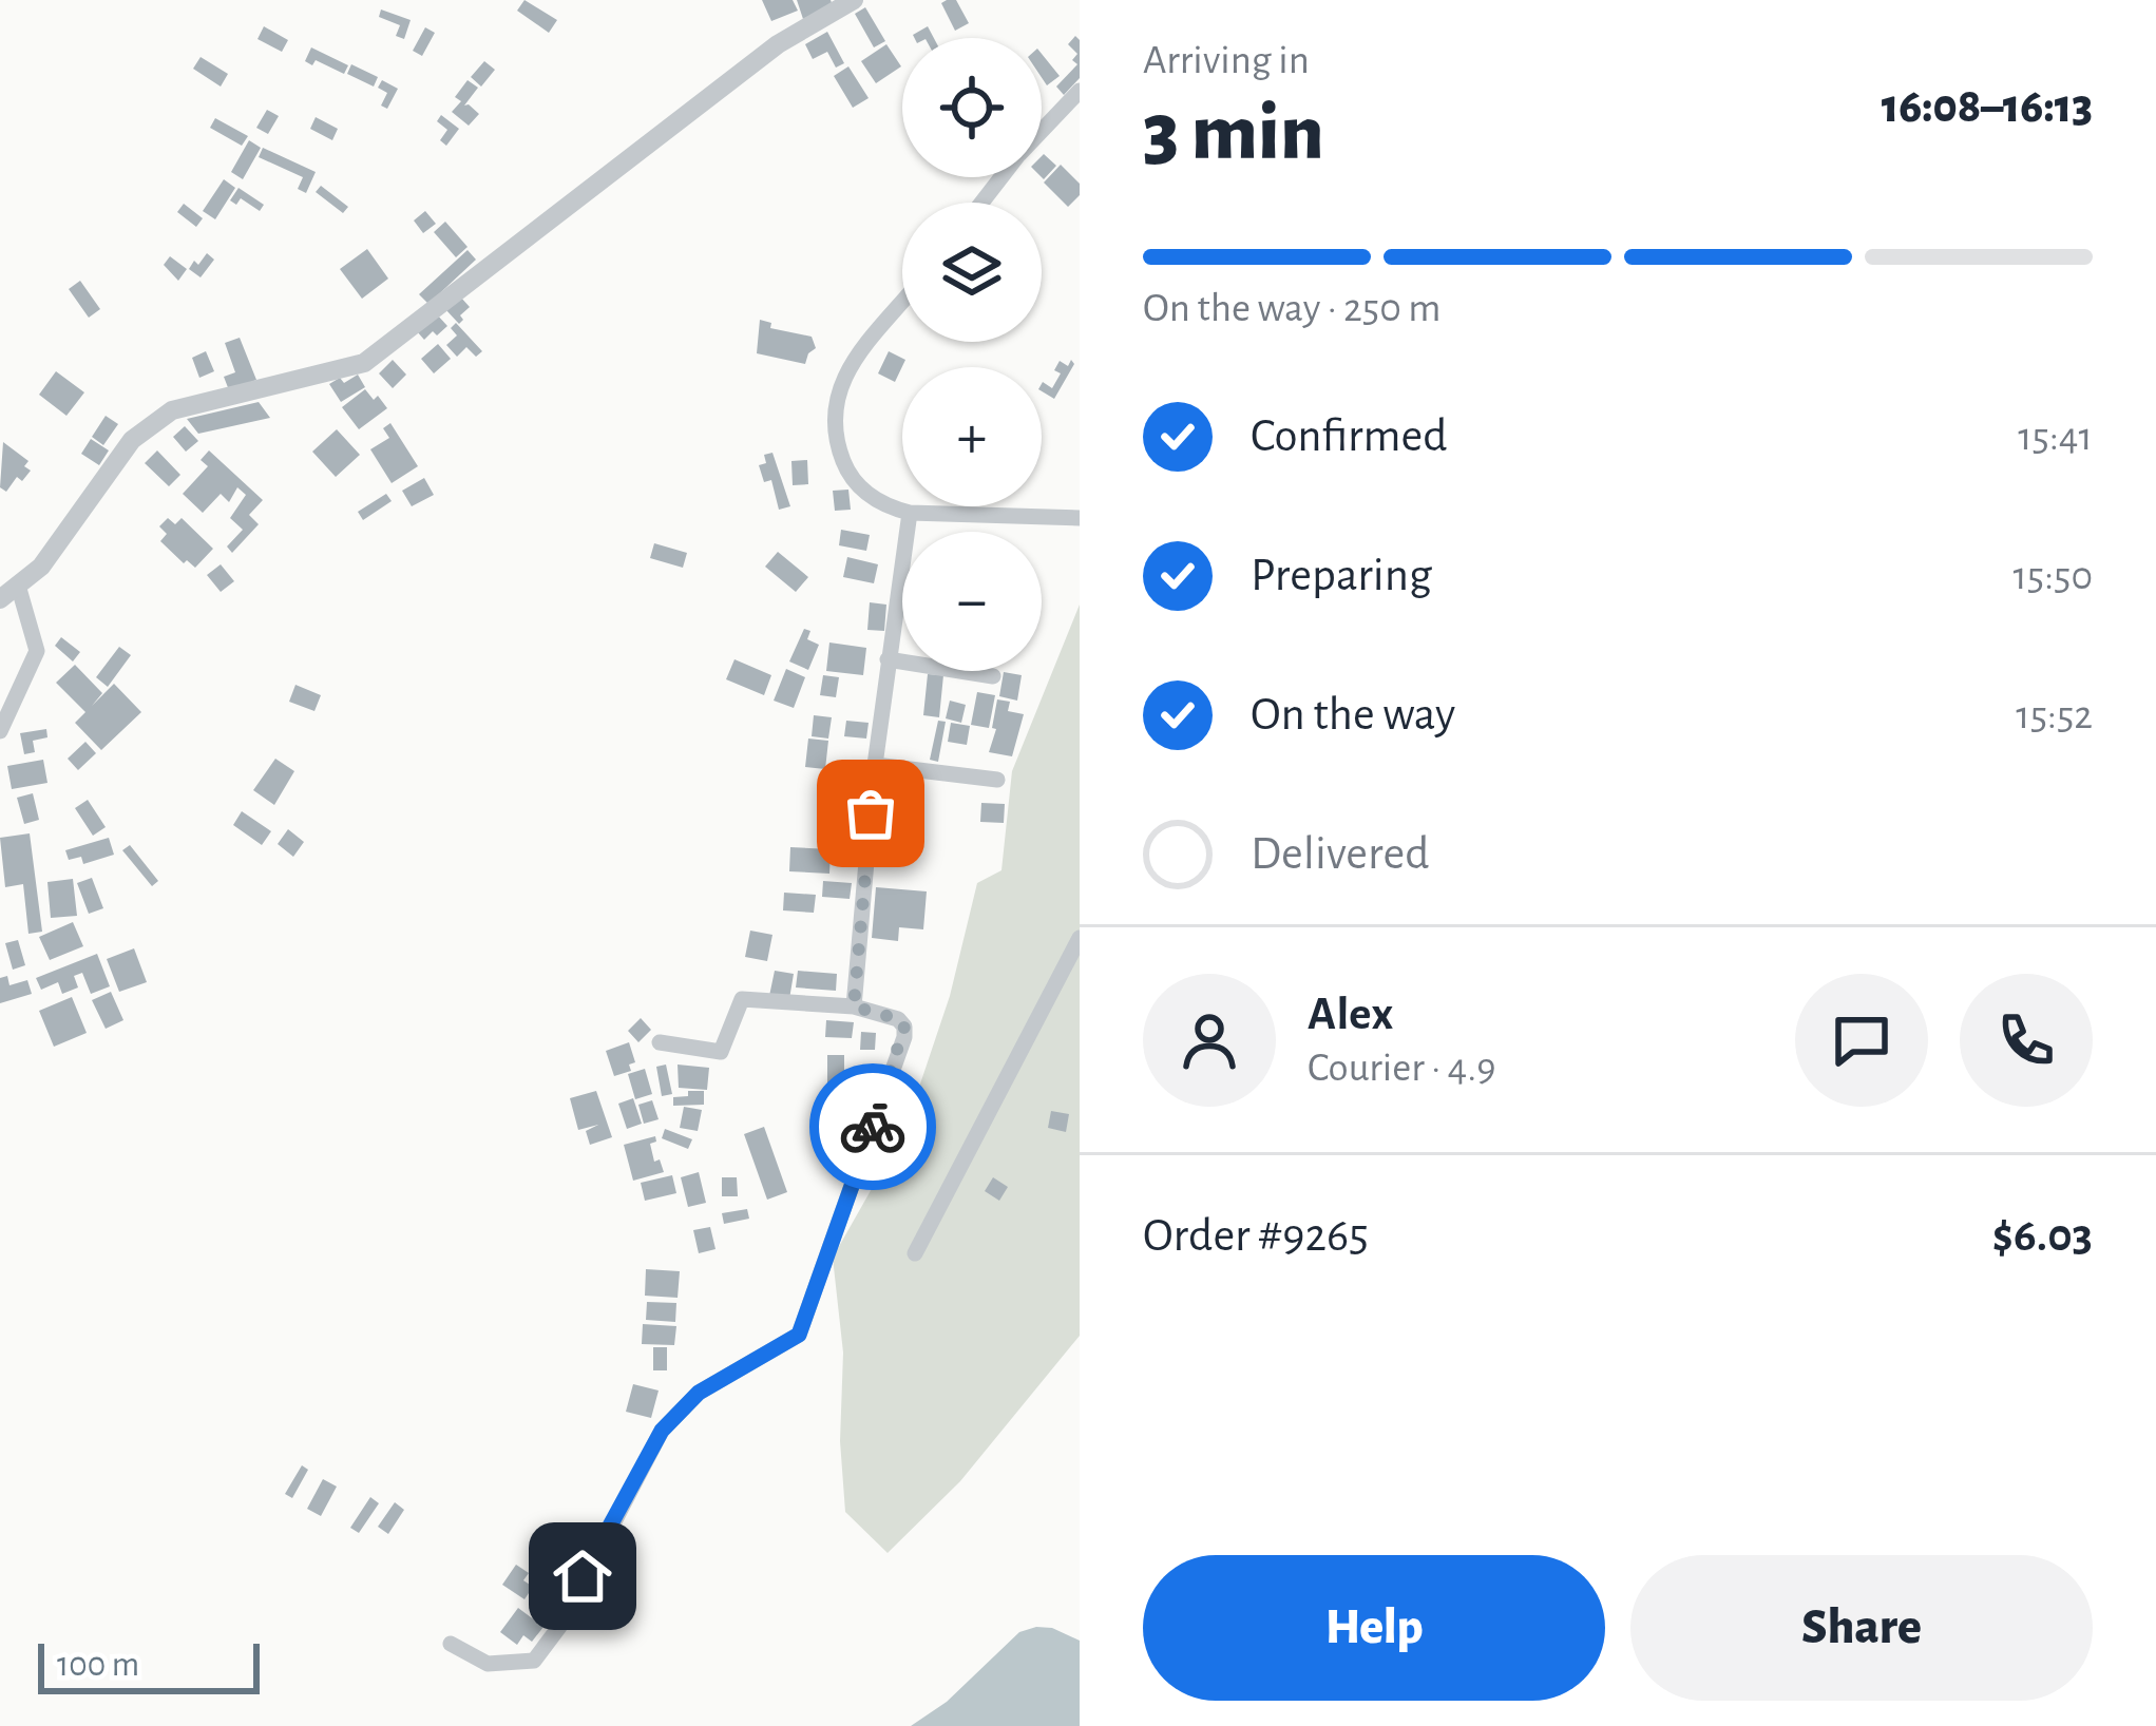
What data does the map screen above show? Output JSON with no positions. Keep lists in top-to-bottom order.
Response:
{
  "scale_bar": "100 m",
  "page": {
    "heading": ["3 min", "Arriving in", "16:08–16:13"],
    "panel": [
      "Alex",
      "Courier · 4.9",
      "Order #9265",
      "$6.03"
    ],
    "map_buttons": ["+", "−"],
    "bar": "On the way · 250 m",
    "list": [
      ["Confirmed", "15:41"],
      ["Preparing", "15:50"],
      ["On the way", "15:52"],
      "Delivered"
    ],
    "buttons": ["Help", "Share"],
    "scale": "100 m"
  }
}
